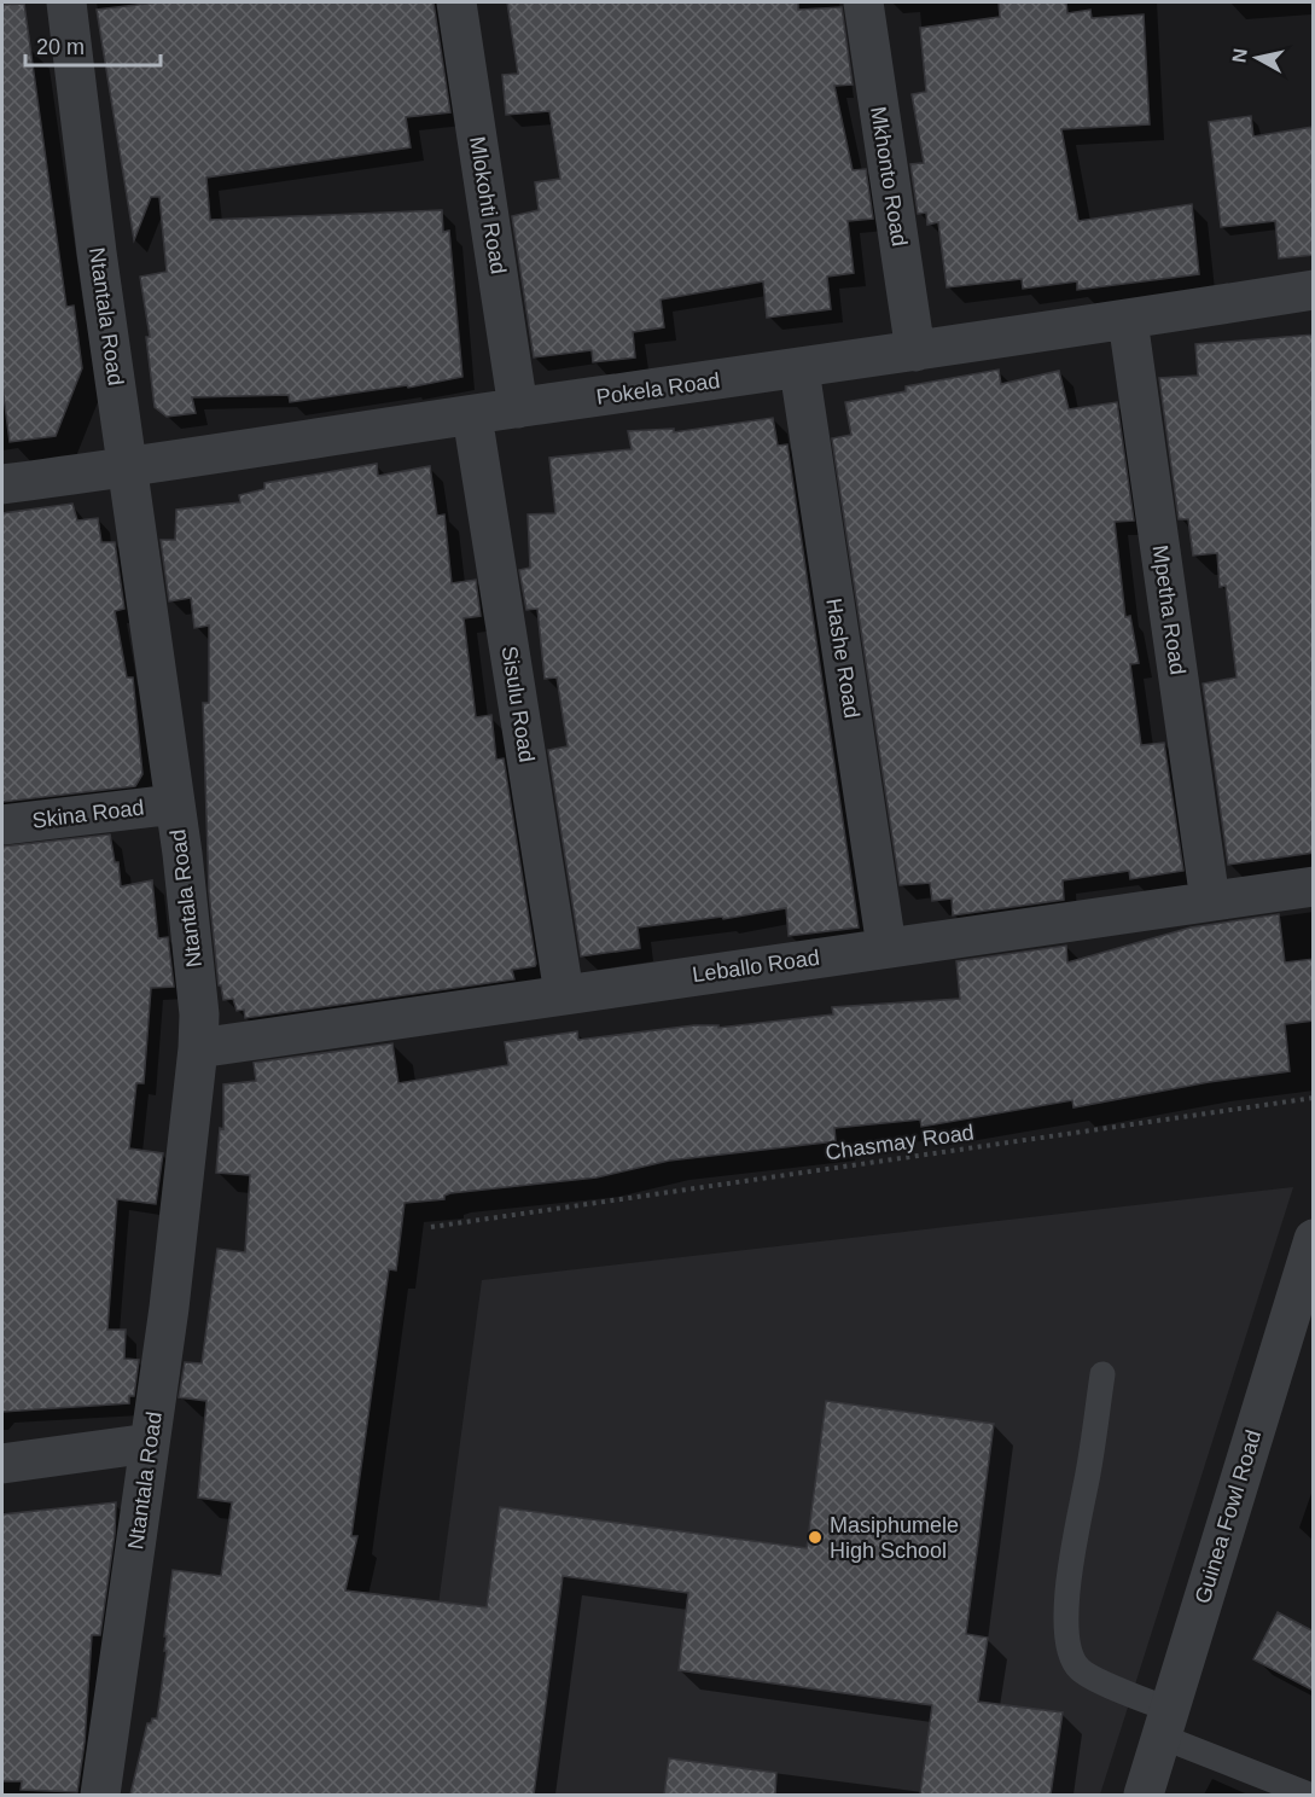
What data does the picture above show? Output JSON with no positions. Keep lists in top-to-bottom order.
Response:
{
  "streets": {
    "street": [
      "Mkhonto Road",
      "Mlokohti Road",
      "Ntantala Road",
      "Pokela Road",
      "Mpetha Road",
      "Hashe Road",
      "Sisulu Road",
      "Skina Road",
      "Leballo Road",
      "Guinea Fowl Road"
    ],
    "path": ["Chasmay Road"]
  },
  "crossings": [
    ["Mkhonto Road", "Pokela Road"],
    ["Mlokohti Road", "Pokela Road"],
    ["Ntantala Road", "Pokela Road"],
    ["Ntantala Road", "Skina Road"],
    ["Ntantala Road", "Leballo Road"],
    ["Pokela Road", "Mpetha Road"],
    ["Pokela Road", "Hashe Road"],
    ["Pokela Road", "Sisulu Road"],
    ["Mpetha Road", "Leballo Road"],
    ["Hashe Road", "Leballo Road"],
    ["Sisulu Road", "Leballo Road"]
  ],
  "places": ["Masiphumele High School"],
  "scale_bar": "20 m",
  "north": "left"
}
